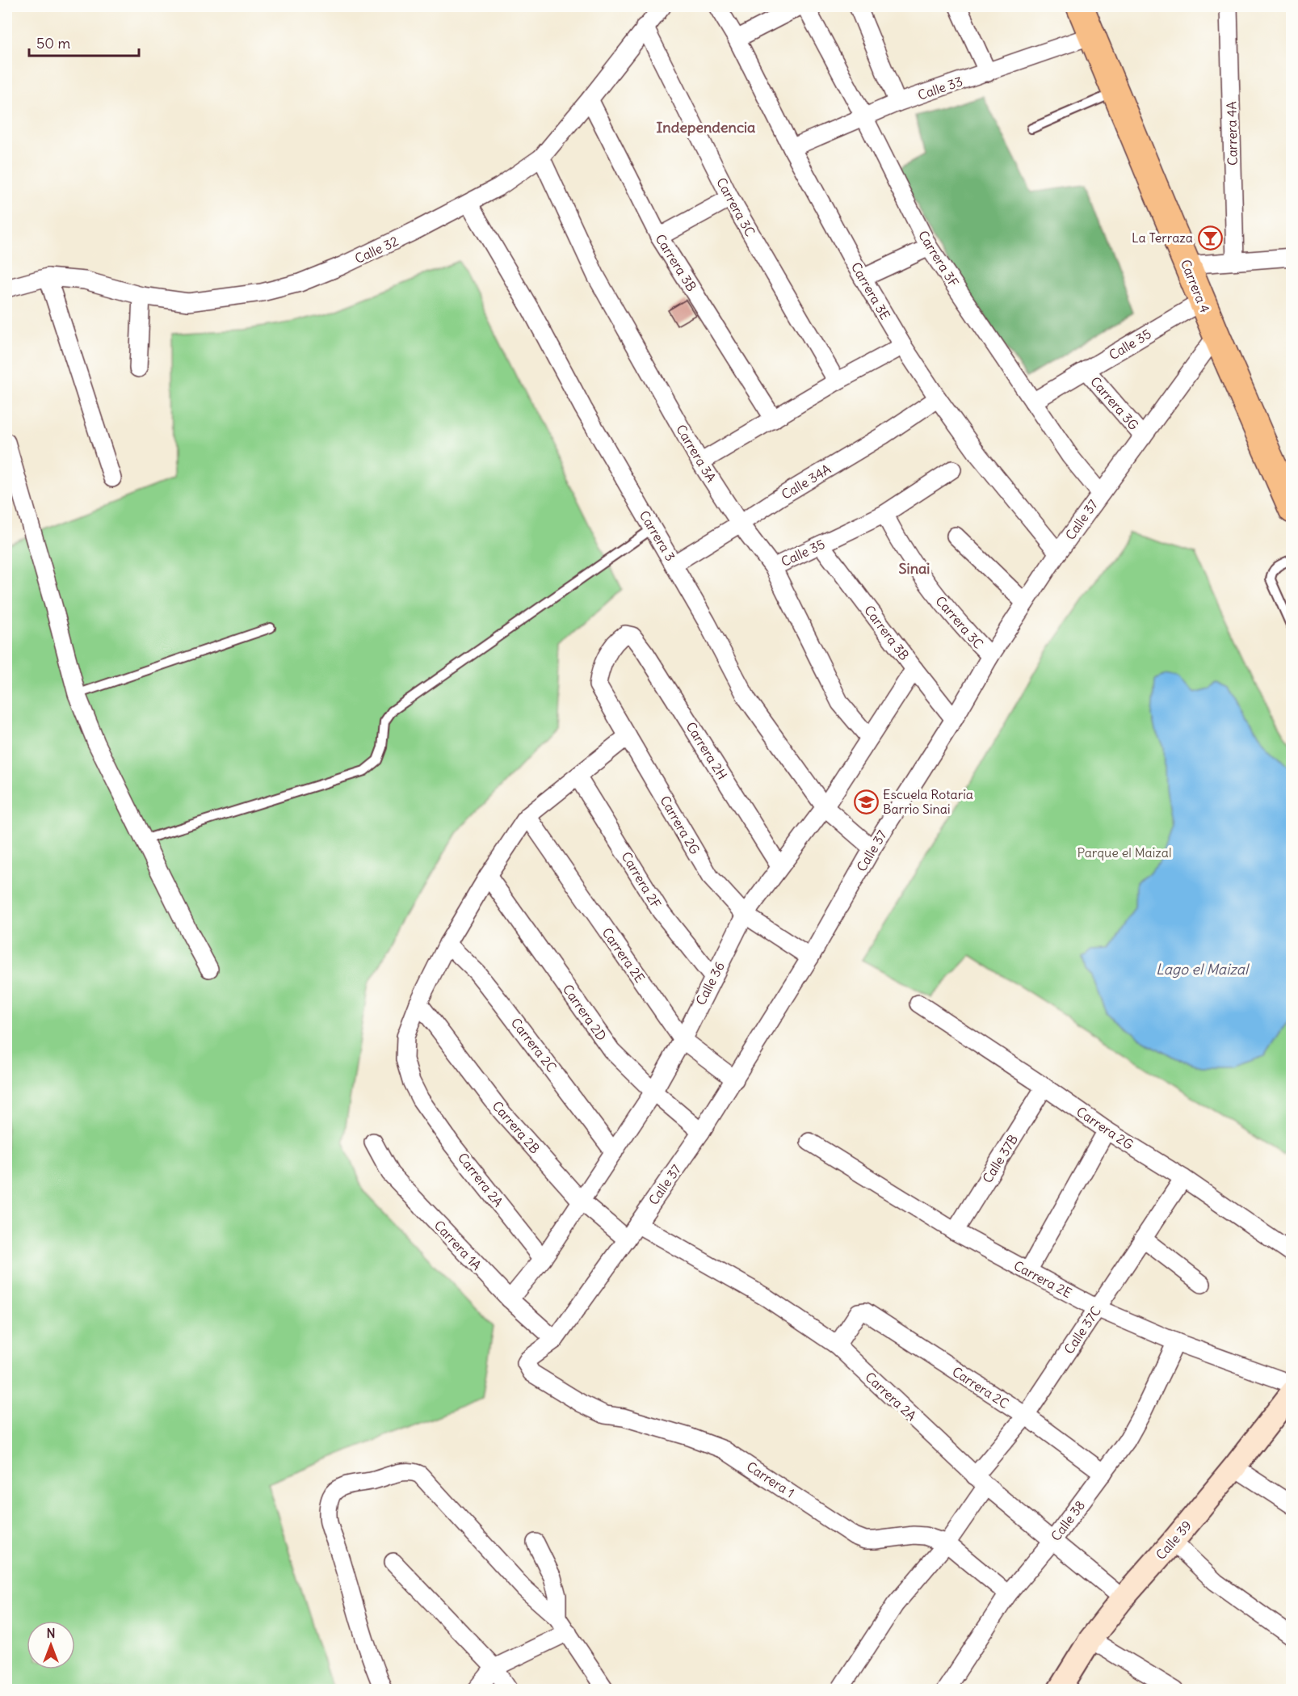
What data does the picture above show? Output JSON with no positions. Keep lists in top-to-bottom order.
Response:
{
  "streets": {
    "main road": ["Carrera 4"],
    "street": [
      "Calle 33",
      "Carrera 4A",
      "Carrera 3C",
      "Calle 32",
      "Carrera 3F",
      "Carrera 3B",
      "Carrera 3E",
      "Calle 35",
      "Carrera 3G",
      "Carrera 3A",
      "Calle 34A",
      "Calle 37",
      "Carrera 3",
      "Carrera 2H",
      "Carrera 2G",
      "Carrera 2F",
      "Carrera 2E",
      "Calle 36",
      "Carrera 2D",
      "Carrera 2C",
      "Carrera 2B",
      "Calle 37B",
      "Carrera 2A",
      "Carrera 1A",
      "Calle 37C",
      "Carrera 1",
      "Calle 38",
      "Calle 39"
    ]
  },
  "crossings": [
    ["Calle 33", "Carrera 3F"],
    ["Calle 33", "Carrera 4"],
    ["Calle 33", "Carrera 3E"],
    ["Carrera 3C", "Calle 32"],
    ["Carrera 3C", "Calle 35"],
    ["Carrera 3C", "Calle 37"],
    ["Calle 32", "Carrera 3B"],
    ["Calle 32", "Carrera 3A"],
    ["Calle 32", "Carrera 3"],
    ["Carrera 3F", "Calle 35"],
    ["Carrera 3F", "Calle 37"],
    ["Carrera 3B", "Calle 35"],
    ["Carrera 3B", "Calle 37"],
    ["Carrera 3B", "Calle 36"],
    ["Carrera 4", "Calle 35"],
    ["Carrera 4", "Calle 37"],
    ["Carrera 3E", "Calle 34A"],
    ["Carrera 3E", "Calle 37"],
    ["Calle 35", "Carrera 3G"],
    ["Calle 35", "Carrera 3A"],
    ["Carrera 3G", "Calle 37"],
    ["Carrera 3A", "Calle 34A"],
    ["Carrera 3A", "Calle 36"],
    ["Calle 34A", "Carrera 3"],
    ["Calle 37", "Carrera 3"],
    ["Calle 37", "Carrera 2G"],
    ["Calle 37", "Carrera 2E"],
    ["Calle 37", "Carrera 2D"],
    ["Calle 37", "Carrera 2B"],
    ["Calle 37", "Carrera 2A"],
    ["Calle 37", "Carrera 1A"],
    ["Calle 37", "Carrera 1"],
    ["Carrera 3", "Calle 36"],
    ["Carrera 2H", "Carrera 2G"],
    ["Carrera 2H", "Calle 36"],
    ["Carrera 2G", "Calle 36"],
    ["Carrera 2G", "Calle 37B"],
    ["Carrera 2G", "Carrera 2A"],
    ["Carrera 2G", "Calle 37C"],
    ["Carrera 2F", "Calle 36"],
    ["Carrera 2F", "Carrera 2A"],
    ["Carrera 2E", "Calle 36"],
    ["Carrera 2E", "Calle 37B"],
    ["Carrera 2E", "Carrera 2A"],
    ["Carrera 2E", "Calle 37C"],
    ["Carrera 2E", "Calle 38"],
    ["Calle 36", "Carrera 2D"],
    ["Calle 36", "Carrera 2C"],
    ["Calle 36", "Carrera 2B"],
    ["Calle 36", "Carrera 2A"],
    ["Calle 36", "Carrera 1A"],
    ["Carrera 2D", "Carrera 2A"],
    ["Carrera 2C", "Carrera 2A"],
    ["Carrera 2C", "Calle 37C"],
    ["Carrera 2C", "Calle 38"],
    ["Carrera 2B", "Carrera 2A"],
    ["Carrera 2A", "Calle 37C"],
    ["Carrera 2A", "Calle 38"],
    ["Carrera 2A", "Calle 39"],
    ["Calle 37C", "Carrera 1"],
    ["Carrera 1", "Calle 38"]
  ],
  "districts": ["Independencia", "Sinai"],
  "water": ["Lago el Maizal"],
  "parks": ["Parque el Maizal"],
  "places": {
    "bar": ["La Terraza"],
    "school or university": ["Escuela Rotaria Barrio Sinai"]
  },
  "scale_bar": "50 m",
  "north": "top"
}
